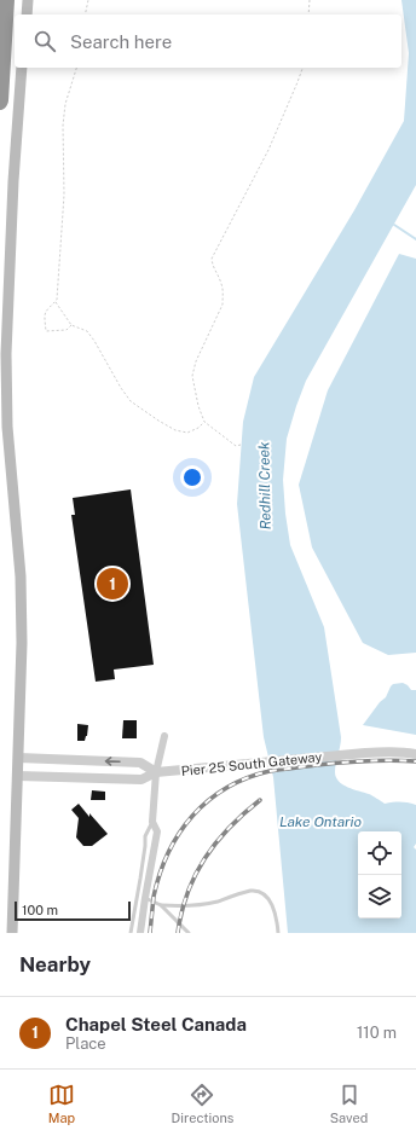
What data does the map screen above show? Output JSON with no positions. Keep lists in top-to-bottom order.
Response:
{
  "streets": {
    "street": ["Pier 25 South Gateway"]
  },
  "water": ["Redhill Creek", "Lake Ontario"],
  "scale_bar": "100 m",
  "page": {
    "search": "Search here",
    "pins": "1",
    "scale": "100 m",
    "heading": "Nearby",
    "list": [
      {
        "mark": "1",
        "name": "Chapel Steel Canada",
        "note": "Place",
        "value": "110 m"
      }
    ],
    "nav": ["Map", "Directions", "Saved"]
  }
}
